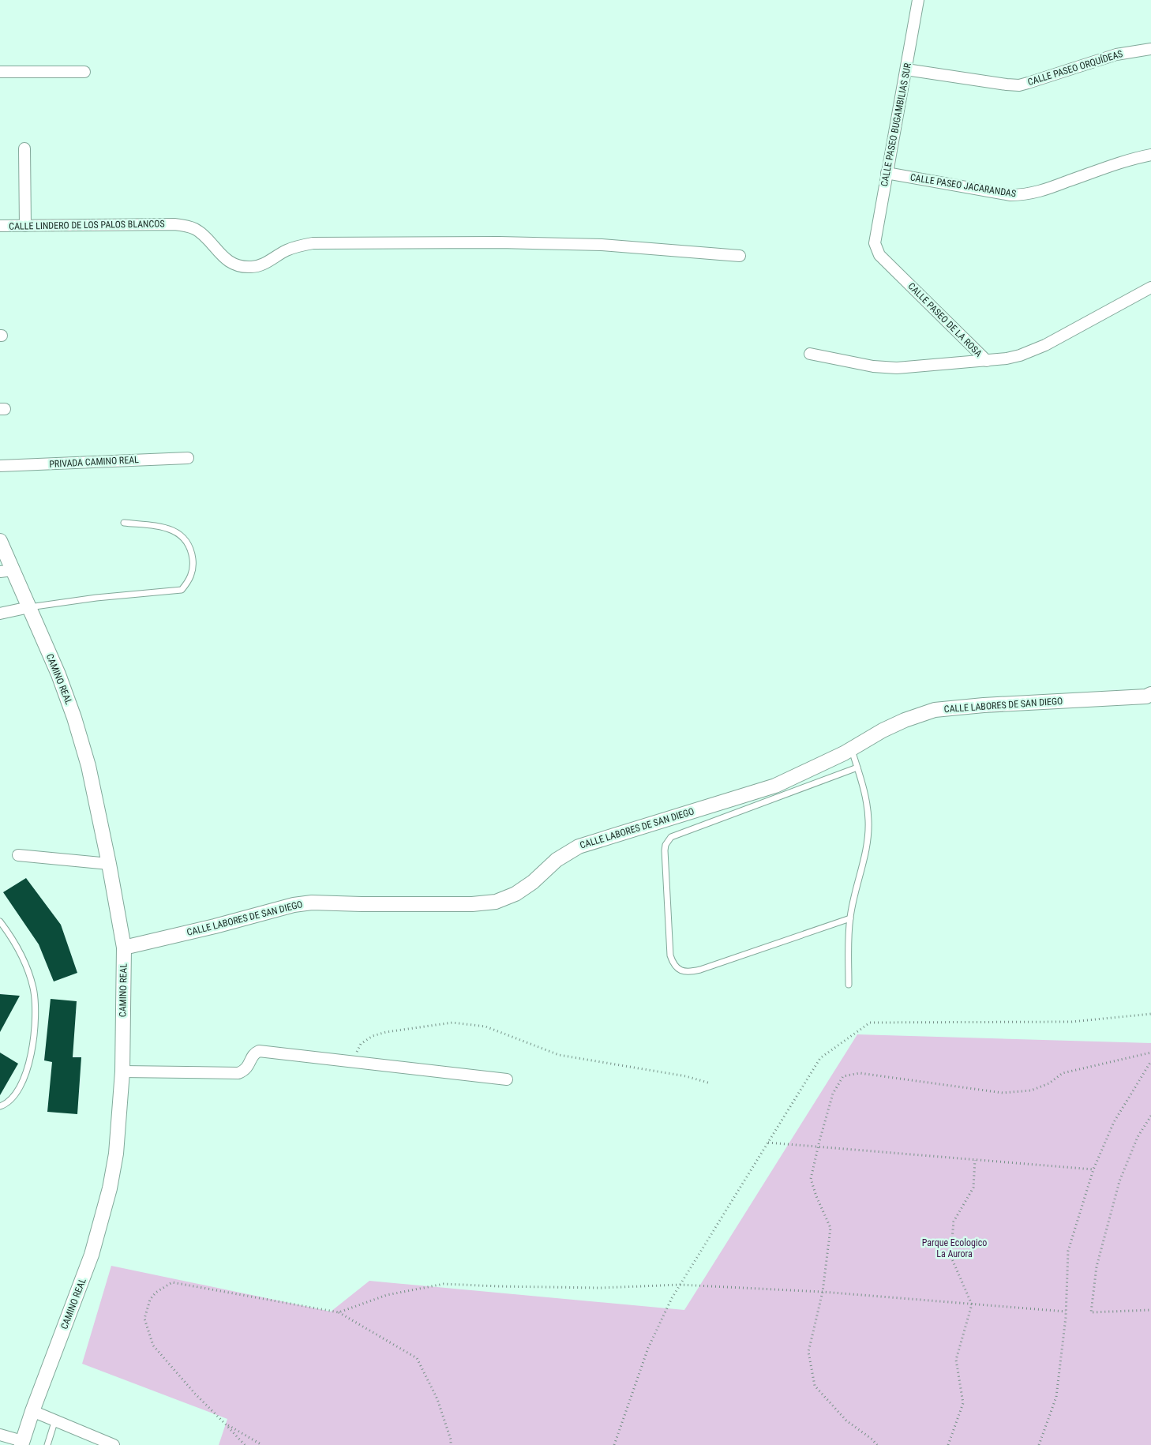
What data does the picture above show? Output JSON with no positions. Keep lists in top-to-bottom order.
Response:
{
  "streets": {
    "street": [
      "CALLE PASEO ORQUÍDEAS",
      "CALLE PASEO BUGAMBILIAS SUR",
      "CALLE PASEO JACARANDAS",
      "CALLE LINDERO DE LOS PALOS BLANCOS",
      "CALLE PASEO DE LA ROSA",
      "PRIVADA CAMINO REAL",
      "CAMINO REAL",
      "CALLE LABORES DE SAN DIEGO"
    ]
  },
  "crossings": [
    ["CALLE PASEO ORQUÍDEAS", "CALLE PASEO BUGAMBILIAS SUR"],
    ["CALLE PASEO BUGAMBILIAS SUR", "CALLE PASEO JACARANDAS"],
    ["CALLE PASEO BUGAMBILIAS SUR", "CALLE PASEO DE LA ROSA"],
    ["CAMINO REAL", "CALLE LABORES DE SAN DIEGO"]
  ],
  "parks": ["Parque Ecologico La Aurora"]
}
